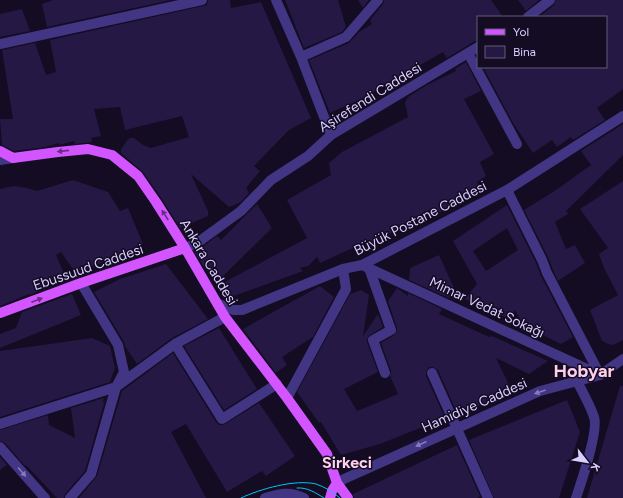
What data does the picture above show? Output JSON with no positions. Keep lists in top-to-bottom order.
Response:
{
  "streets": {
    "main road": ["Ankara Caddesi", "Ebussuud Caddesi"],
    "street": [
      "Aşirefendi Caddesi",
      "Büyük Postane Caddesi",
      "Mimar Vedat Sokağı",
      "Hamidiye Caddesi"
    ]
  },
  "crossings": [
    ["Aşirefendi Caddesi", "Ankara Caddesi"],
    ["Aşirefendi Caddesi", "Ebussuud Caddesi"],
    ["Büyük Postane Caddesi", "Ankara Caddesi"],
    ["Büyük Postane Caddesi", "Mimar Vedat Sokağı"],
    ["Ankara Caddesi", "Ebussuud Caddesi"],
    ["Ankara Caddesi", "Hamidiye Caddesi"],
    ["Mimar Vedat Sokağı", "Hamidiye Caddesi"]
  ],
  "one_way": ["Ankara Caddesi", "Ebussuud Caddesi", "Hamidiye Caddesi"],
  "districts": ["Hobyar", "Sirkeci"],
  "legend": ["Yol", "Bina"],
  "north": "bottom right"
}
